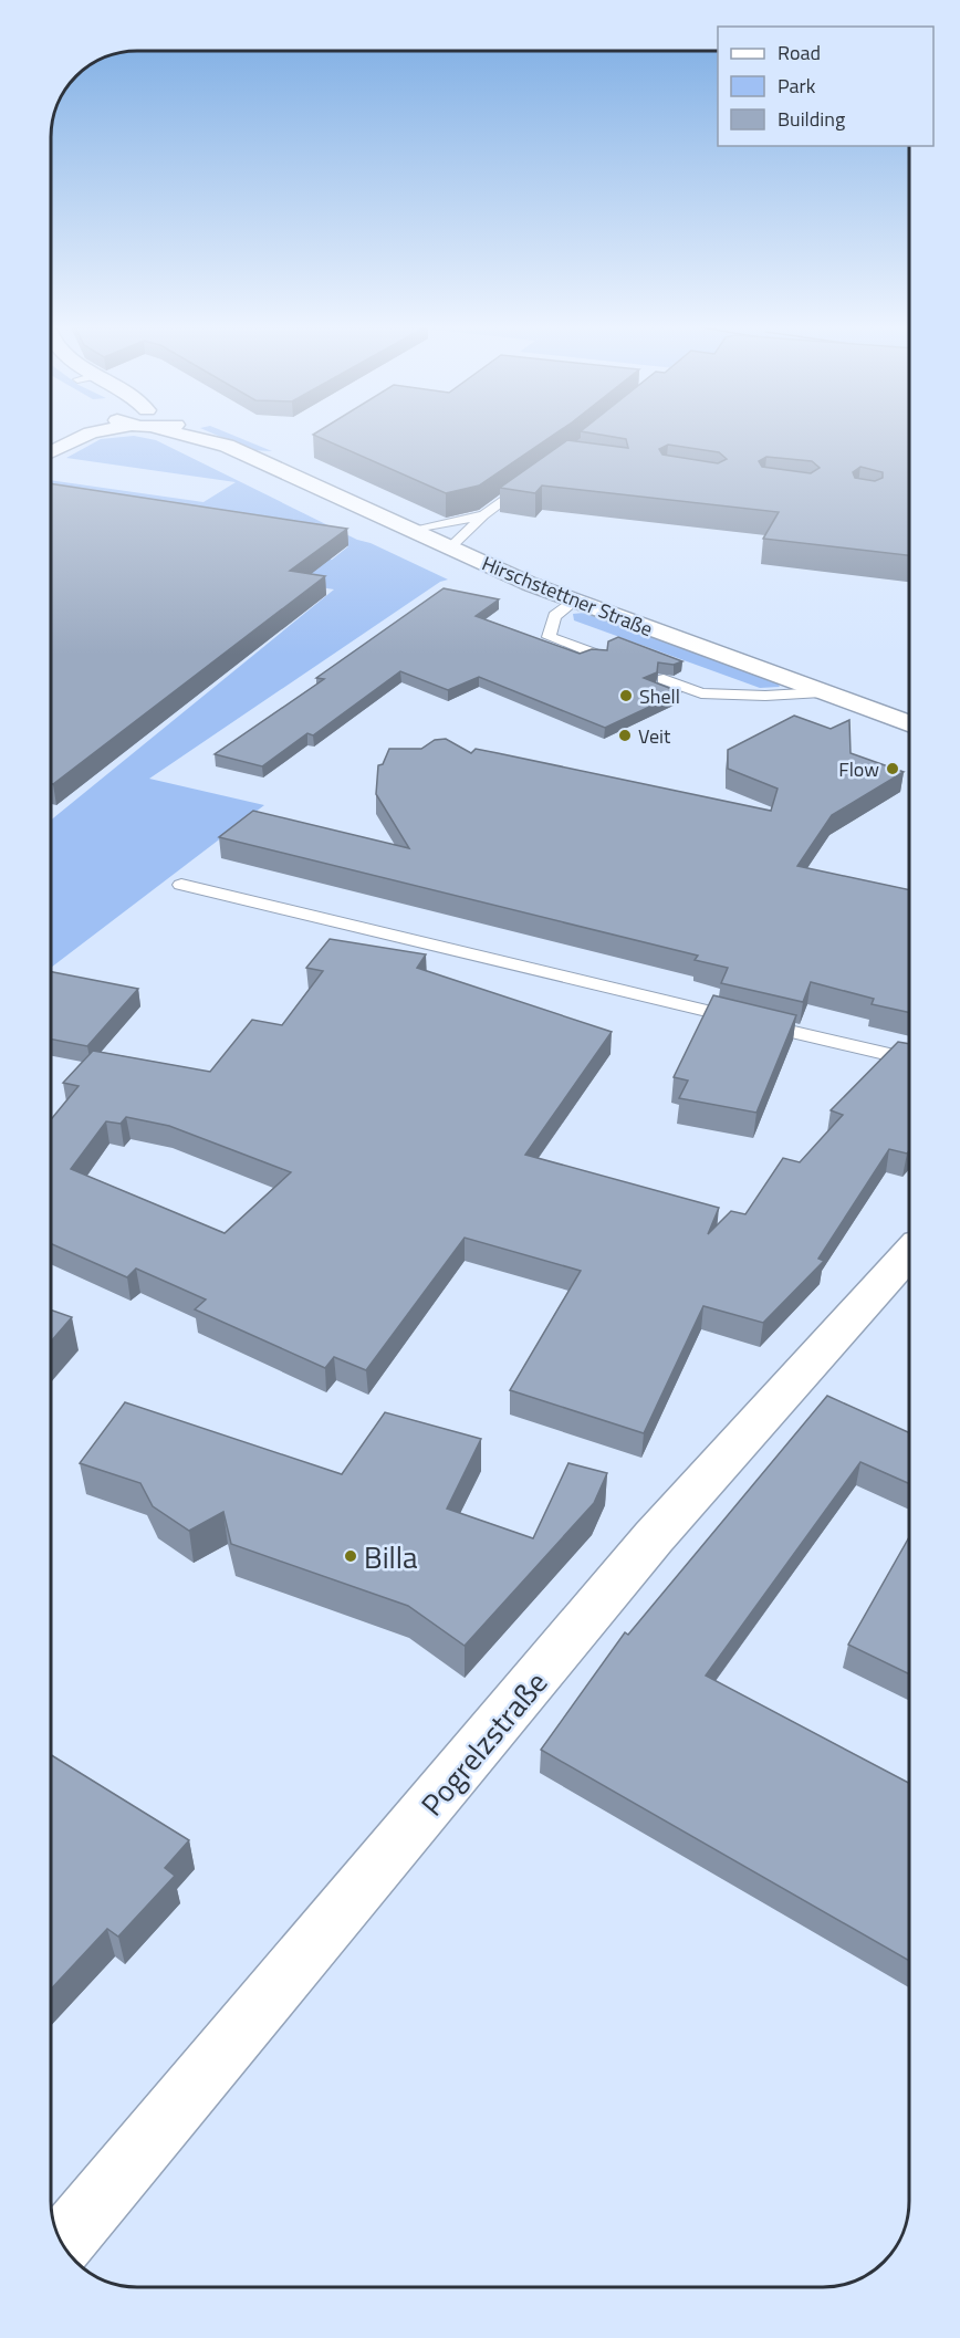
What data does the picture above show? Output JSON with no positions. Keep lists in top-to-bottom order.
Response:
{
  "streets": {
    "main road": ["Hirschstettner Straße", "Pogrelzstraße"]
  },
  "places": [
    "Shell",
    "Veit",
    "Flow",
    "Billa"
  ],
  "legend": ["Road", "Park", "Building"]
}
